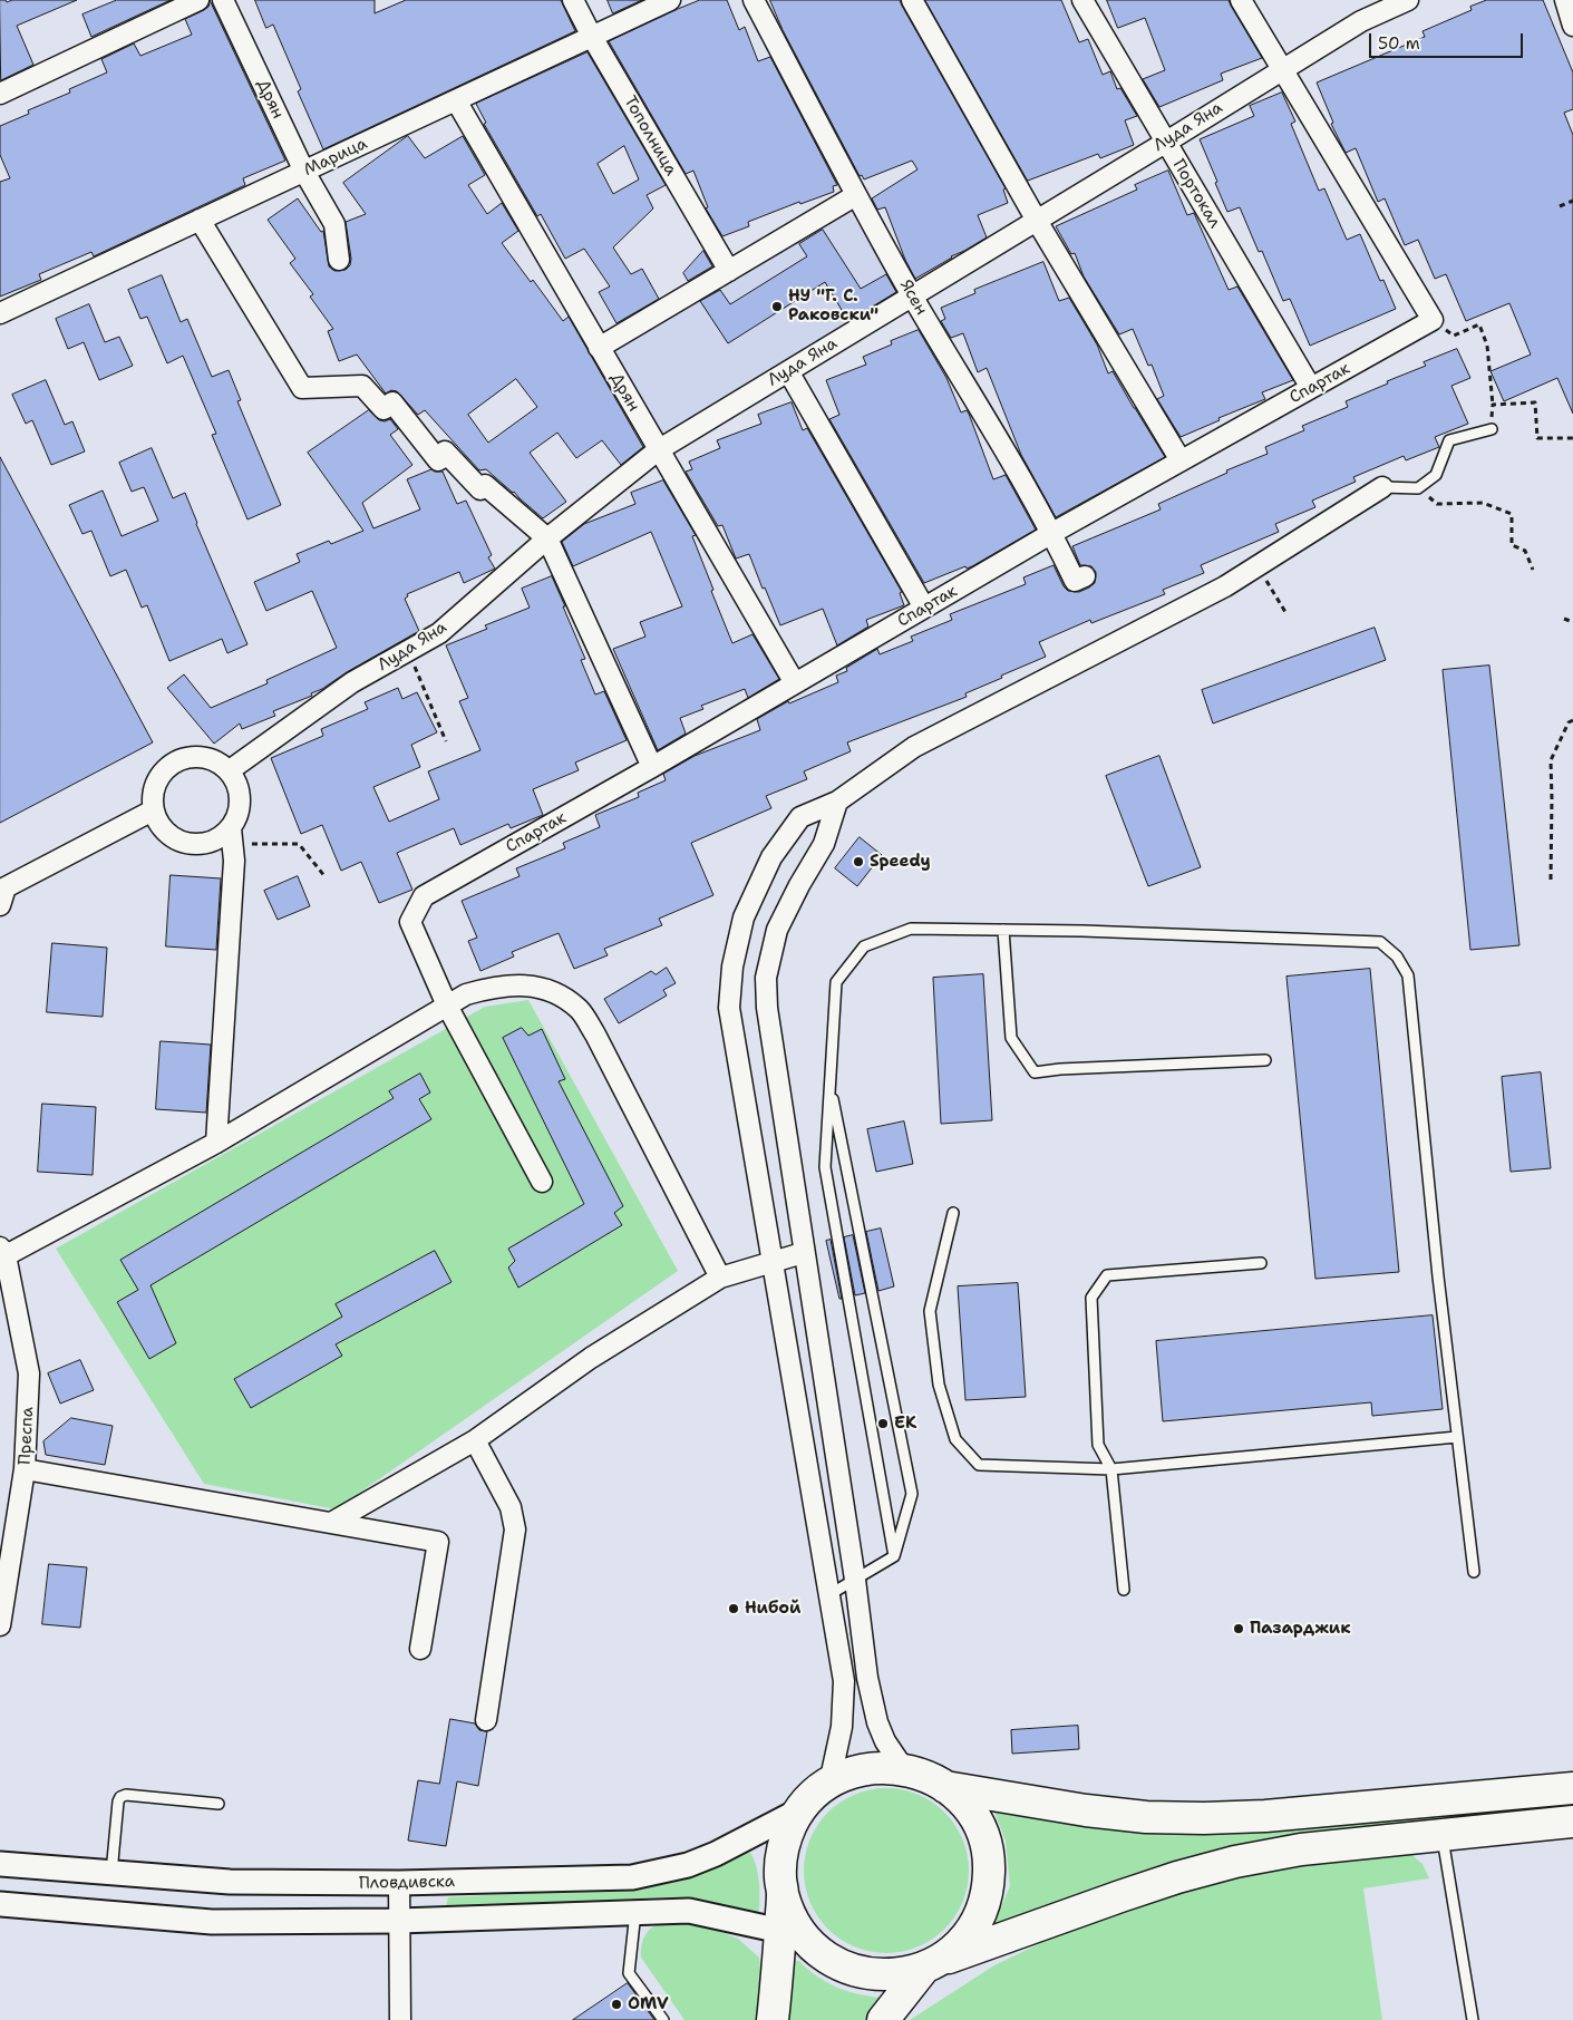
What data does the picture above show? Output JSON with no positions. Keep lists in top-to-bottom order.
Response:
{
  "streets": {
    "street": [
      "Дрян",
      "Луда Яна",
      "Тополница",
      "Марица",
      "Портокал",
      "Ясен",
      "Спартак",
      "Преспа",
      "Пловдивска"
    ]
  },
  "crossings": [
    ["Дрян", "Луда Яна"],
    ["Дрян", "Марица"],
    ["Дрян", "Спартак"],
    ["Луда Яна", "Портокал"],
    ["Луда Яна", "Ясен"],
    ["Тополница", "Марица"],
    ["Портокал", "Спартак"],
    ["Ясен", "Спартак"]
  ],
  "places": [
    "НУ \"Г. С. Раковски\"",
    "Speedy",
    "ЕК",
    "Нибой",
    "Пазарджик",
    "OMV"
  ],
  "scale_bar": "50 m"
}
